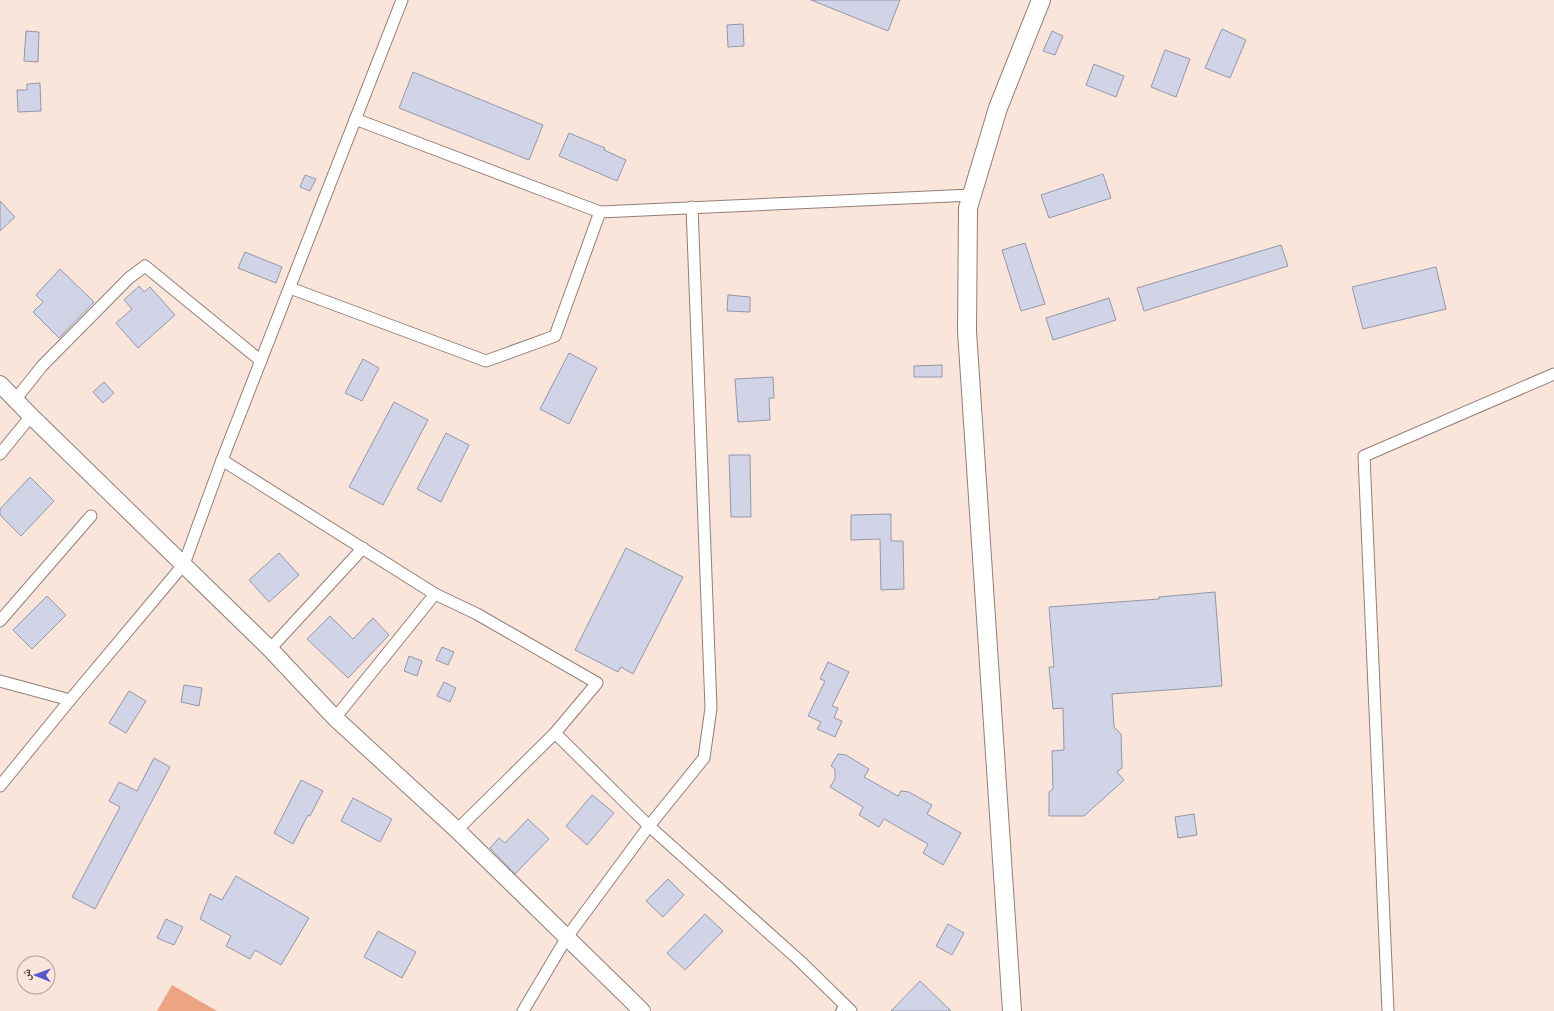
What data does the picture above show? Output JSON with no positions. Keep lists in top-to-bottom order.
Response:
{
  "north": "left"
}
